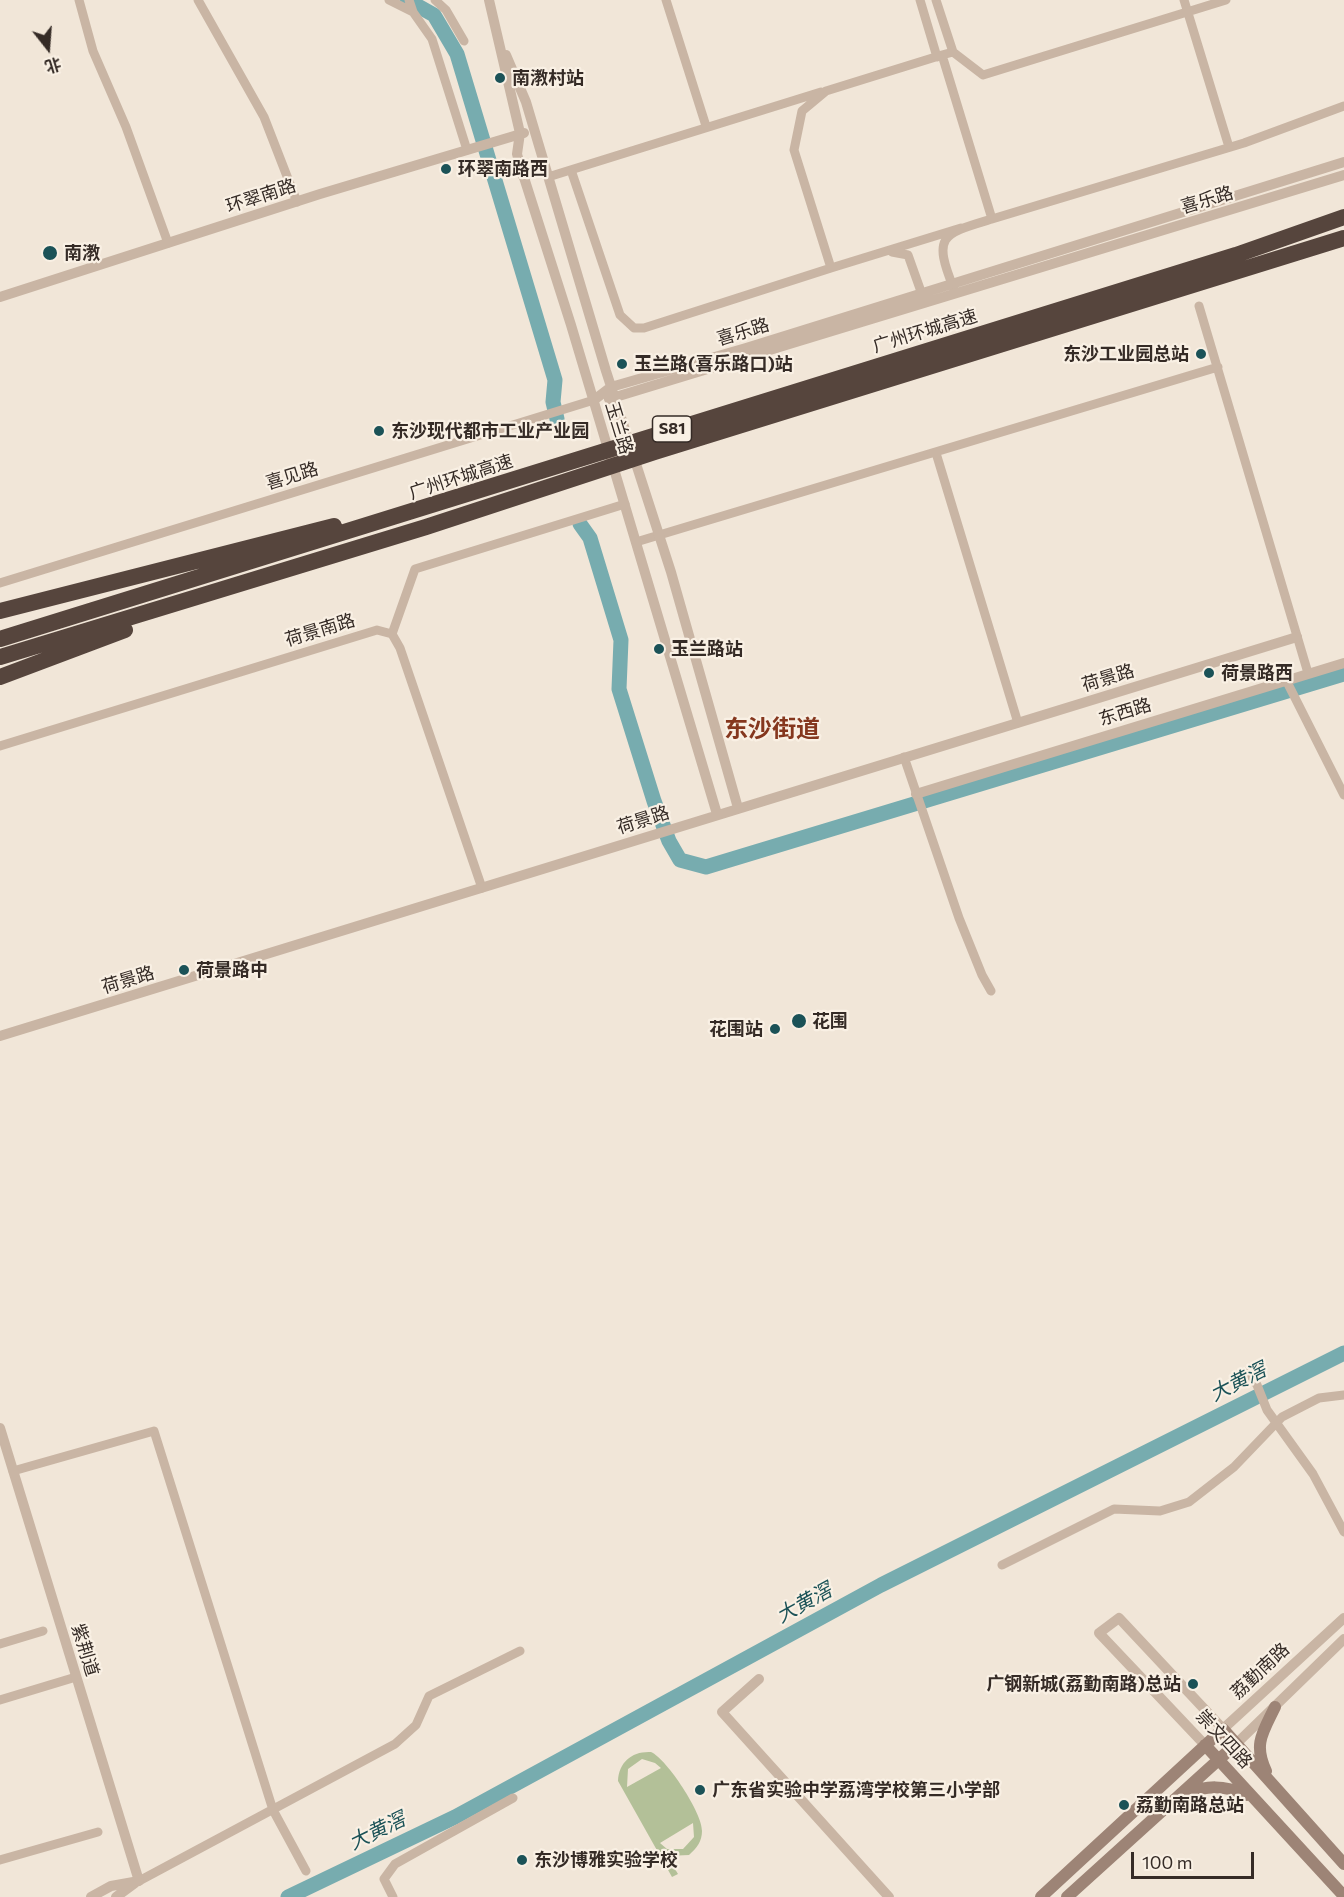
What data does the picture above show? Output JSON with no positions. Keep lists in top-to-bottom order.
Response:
{
  "streets": {
    "highway": ["广州环城高速", "S81"],
    "main road": ["荔勤南路", "崇文四路"],
    "street": [
      "环翠南路",
      "喜乐路",
      "玉兰路",
      "喜见路",
      "荷景南路",
      "荷景路",
      "东西路",
      "紫荆道"
    ]
  },
  "crossings": [
    ["环翠南路", "玉兰路"],
    ["喜乐路", "玉兰路"],
    ["喜乐路", "喜见路"],
    ["玉兰路", "喜见路"],
    ["玉兰路", "荷景路"],
    ["荔勤南路", "崇文四路"]
  ],
  "districts": ["东沙街道"],
  "water": ["大黄滘"],
  "places": [
    "南漖村站",
    "环翠南路西",
    "南漖",
    "东沙工业园总站",
    "玉兰路(喜乐路口)站",
    "东沙现代都市工业产业园",
    "玉兰路站",
    "荷景路西",
    "荷景路中",
    "花围",
    "花围站",
    "广钢新城(荔勤南路)总站",
    "广东省实验中学荔湾学校第三小学部",
    "荔勤南路总站",
    "东沙博雅实验学校"
  ],
  "scale_bar": "100 m",
  "north": "bottom"
}
